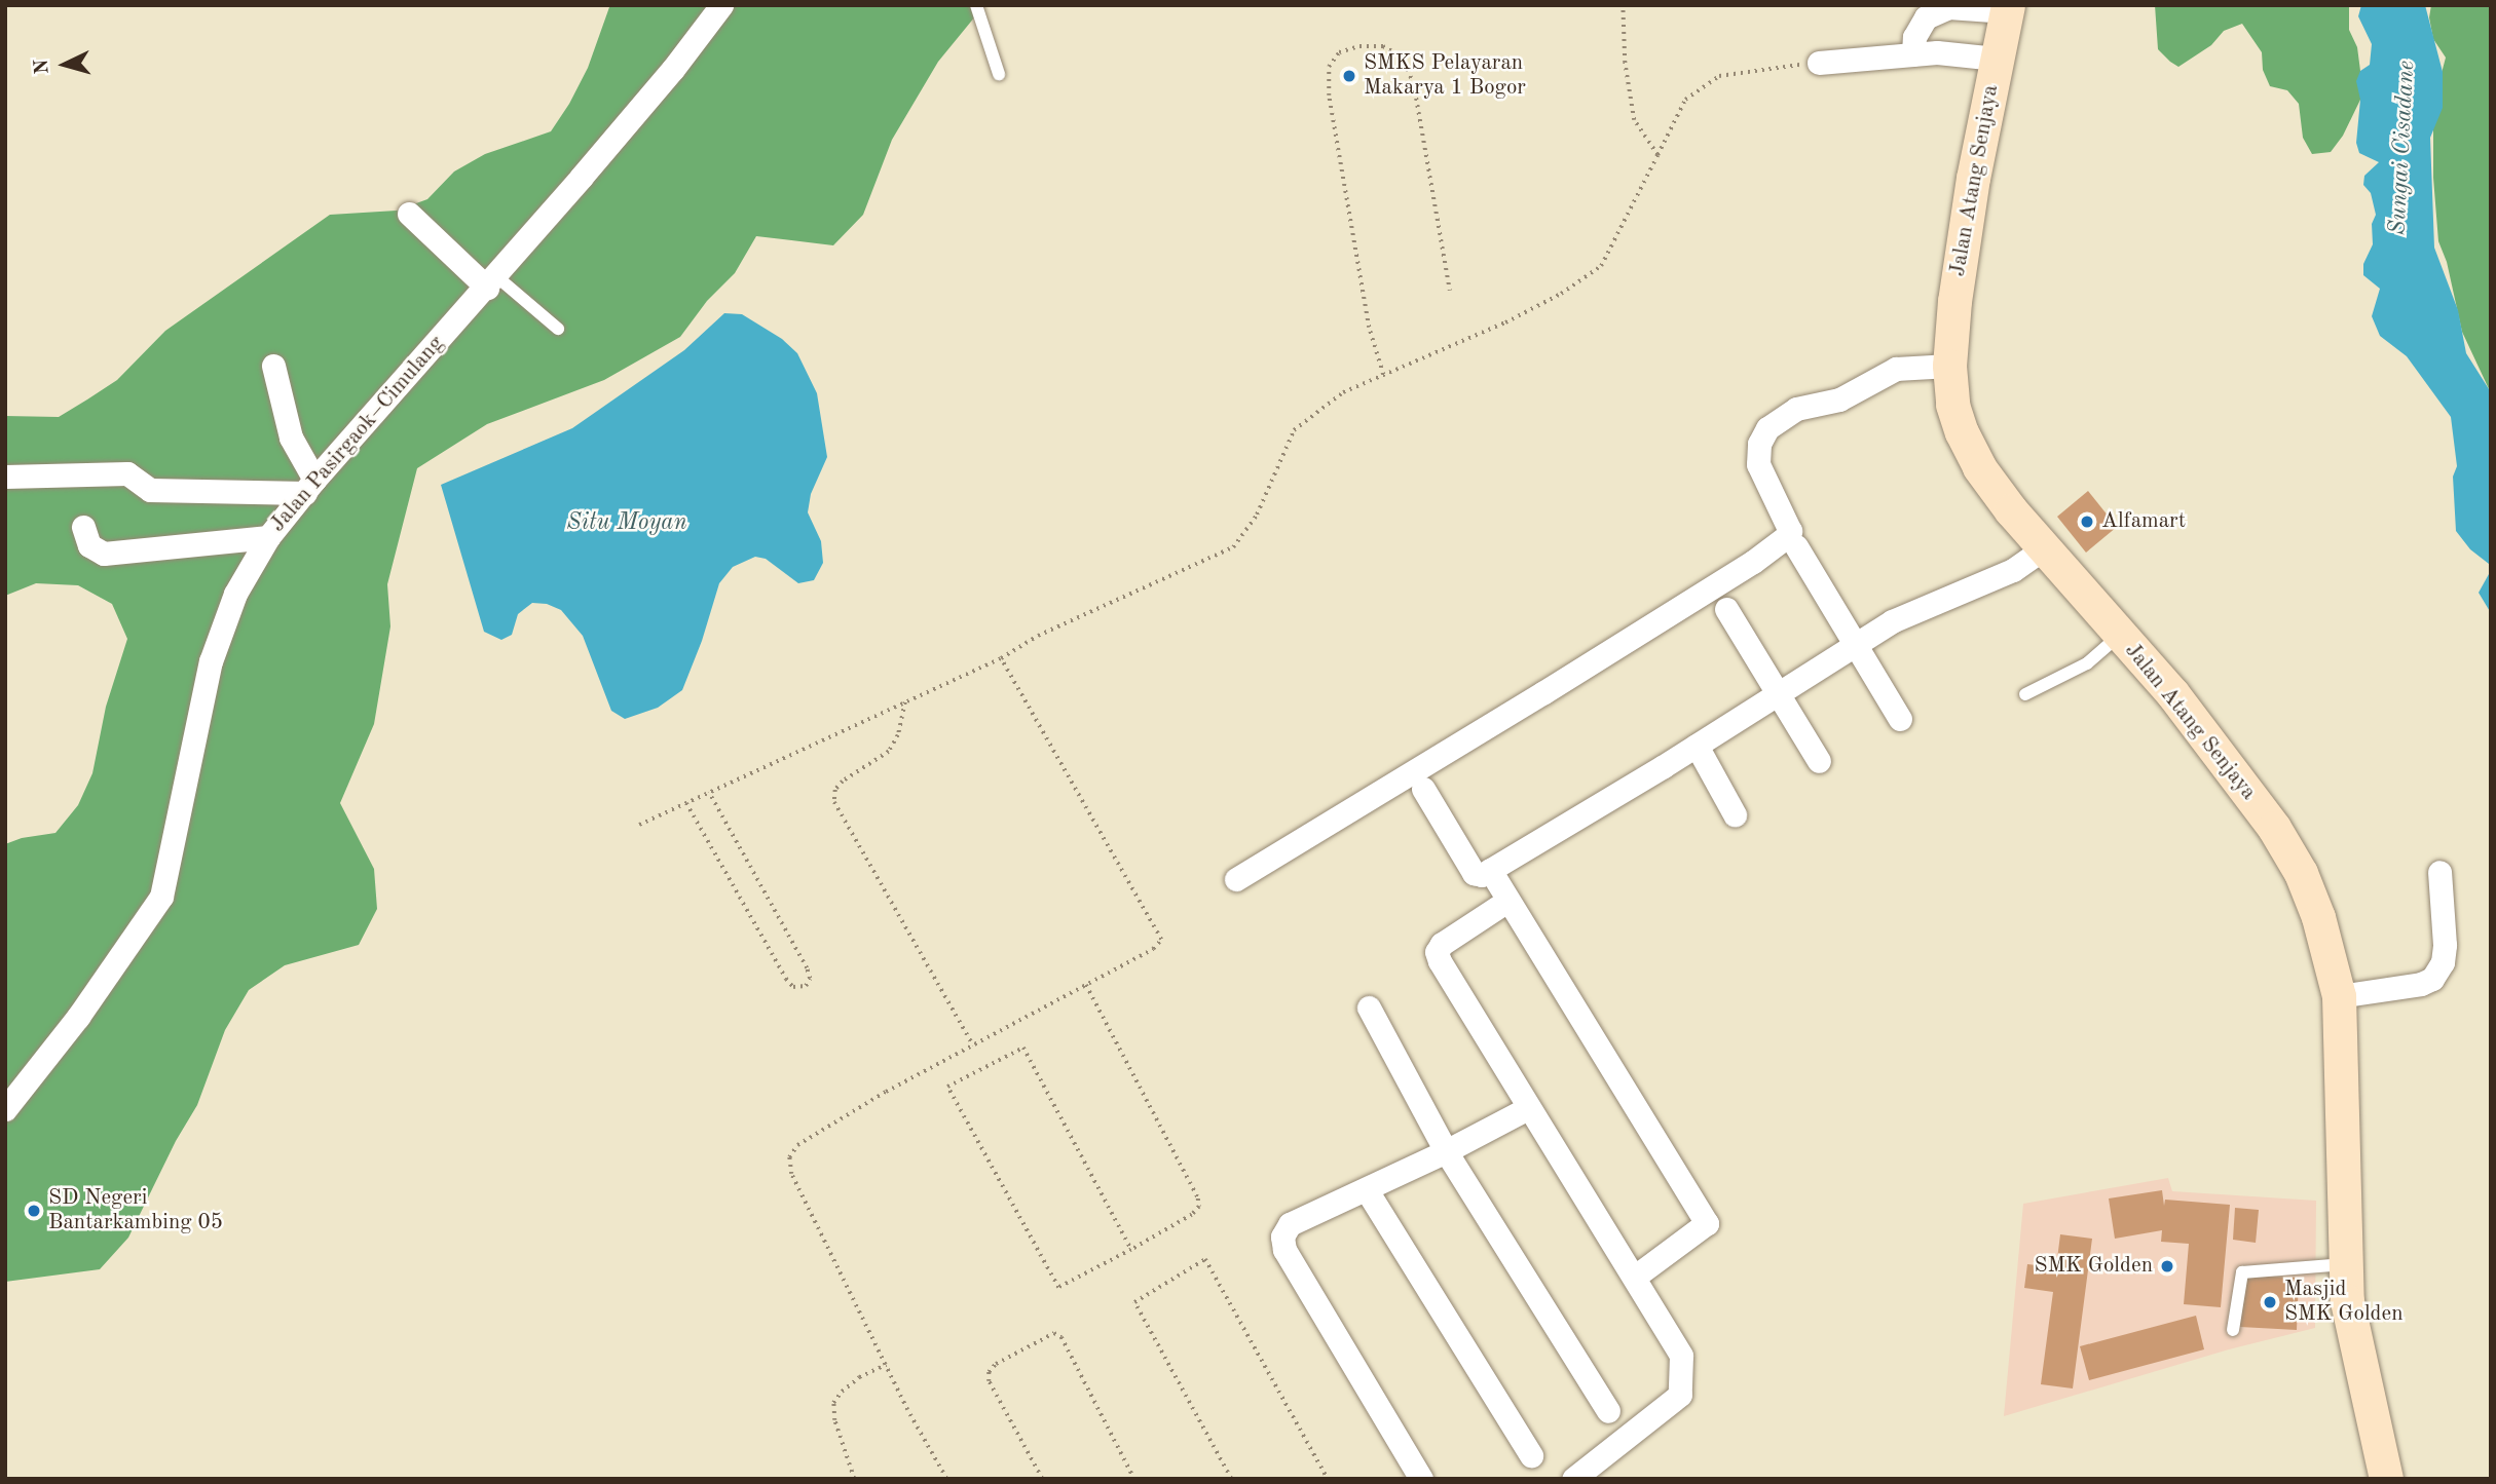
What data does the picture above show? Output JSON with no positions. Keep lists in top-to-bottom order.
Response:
{
  "streets": {
    "main road": ["Jalan Atang Senjaya"],
    "street": ["Jalan Pasirgaok–Cimulang"]
  },
  "water": ["Sungai Cisadane", "Situ Moyan"],
  "places": [
    "SMKS Pelayaran Makarya 1 Bogor",
    "Alfamart",
    "SD Negeri Bantarkambing 05",
    "SMK Golden",
    "Masjid SMK Golden"
  ],
  "north": "left"
}
